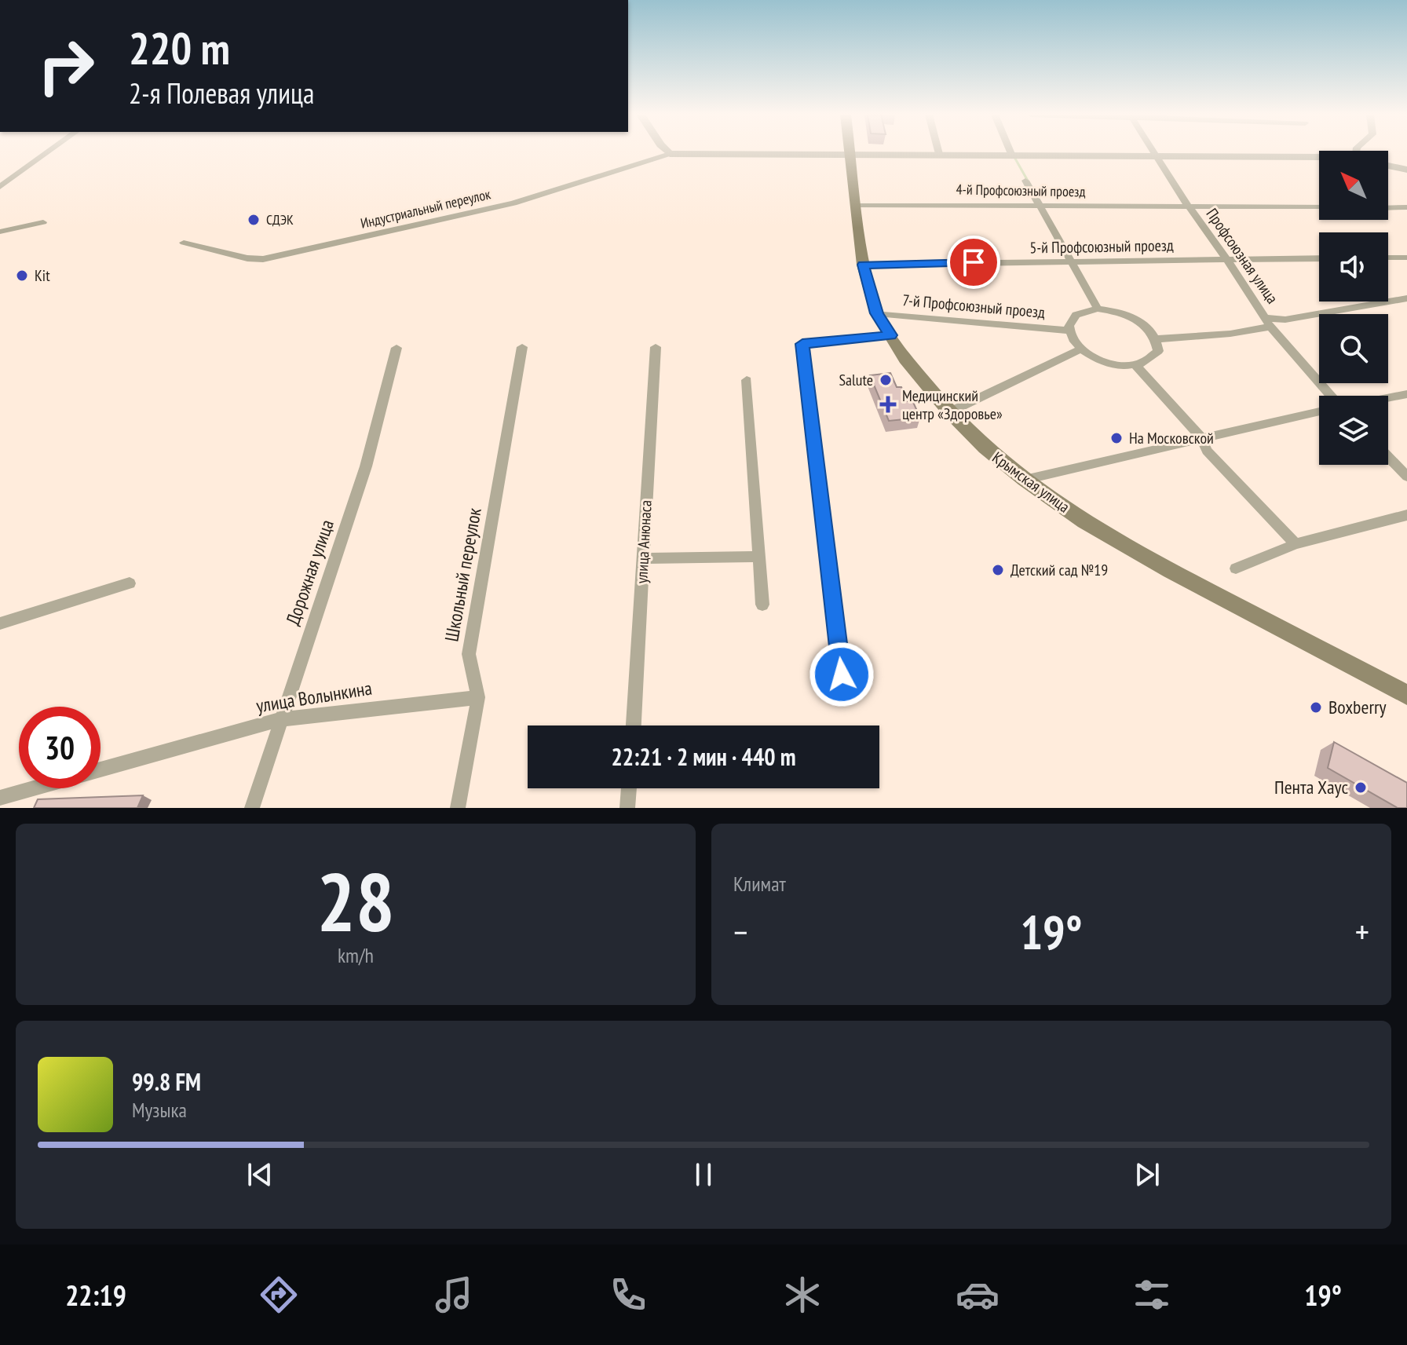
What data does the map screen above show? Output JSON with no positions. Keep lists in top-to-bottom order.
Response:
{
  "streets": {
    "main road": ["Крымская улица"],
    "street": [
      "4-й Профсоюзный проезд",
      "Индустриальный переулок",
      "5-й Профсоюзный проезд",
      "Профсоюзная улица",
      "7-й Профсоюзный проезд",
      "улица Анюнаса",
      "Дорожная улица",
      "Школьный переулок",
      "улица Волынкина"
    ]
  },
  "crossings": [
    ["4-й Профсоюзный проезд", "Профсоюзная улица"],
    ["4-й Профсоюзный проезд", "Крымская улица"],
    ["5-й Профсоюзный проезд", "Профсоюзная улица"],
    ["5-й Профсоюзный проезд", "Крымская улица"],
    ["7-й Профсоюзный проезд", "Крымская улица"],
    ["Дорожная улица", "улица Волынкина"],
    ["Школьный переулок", "улица Волынкина"]
  ],
  "places": {
    "other": [
      "СДЭК",
      "Kit",
      "Salute",
      "На Московской",
      "Детский сад №19",
      "Boxberry",
      "Пента Хаус"
    ],
    "health": ["Медицинский центр «Здоровье»"]
  },
  "north": "top left",
  "page": {
    "turn": ["220 m", "2-я Полевая улица"],
    "limit": "30",
    "trip": "22:21 · 2 мин · 440 m",
    "tile": [
      ["28", "km/h"],
      "Климат"
    ],
    "heat": ["−", "19°", "+"],
    "song": ["99.8 FM", "Музыка"],
    "tabs": ["22:19", "19°"]
  }
}
